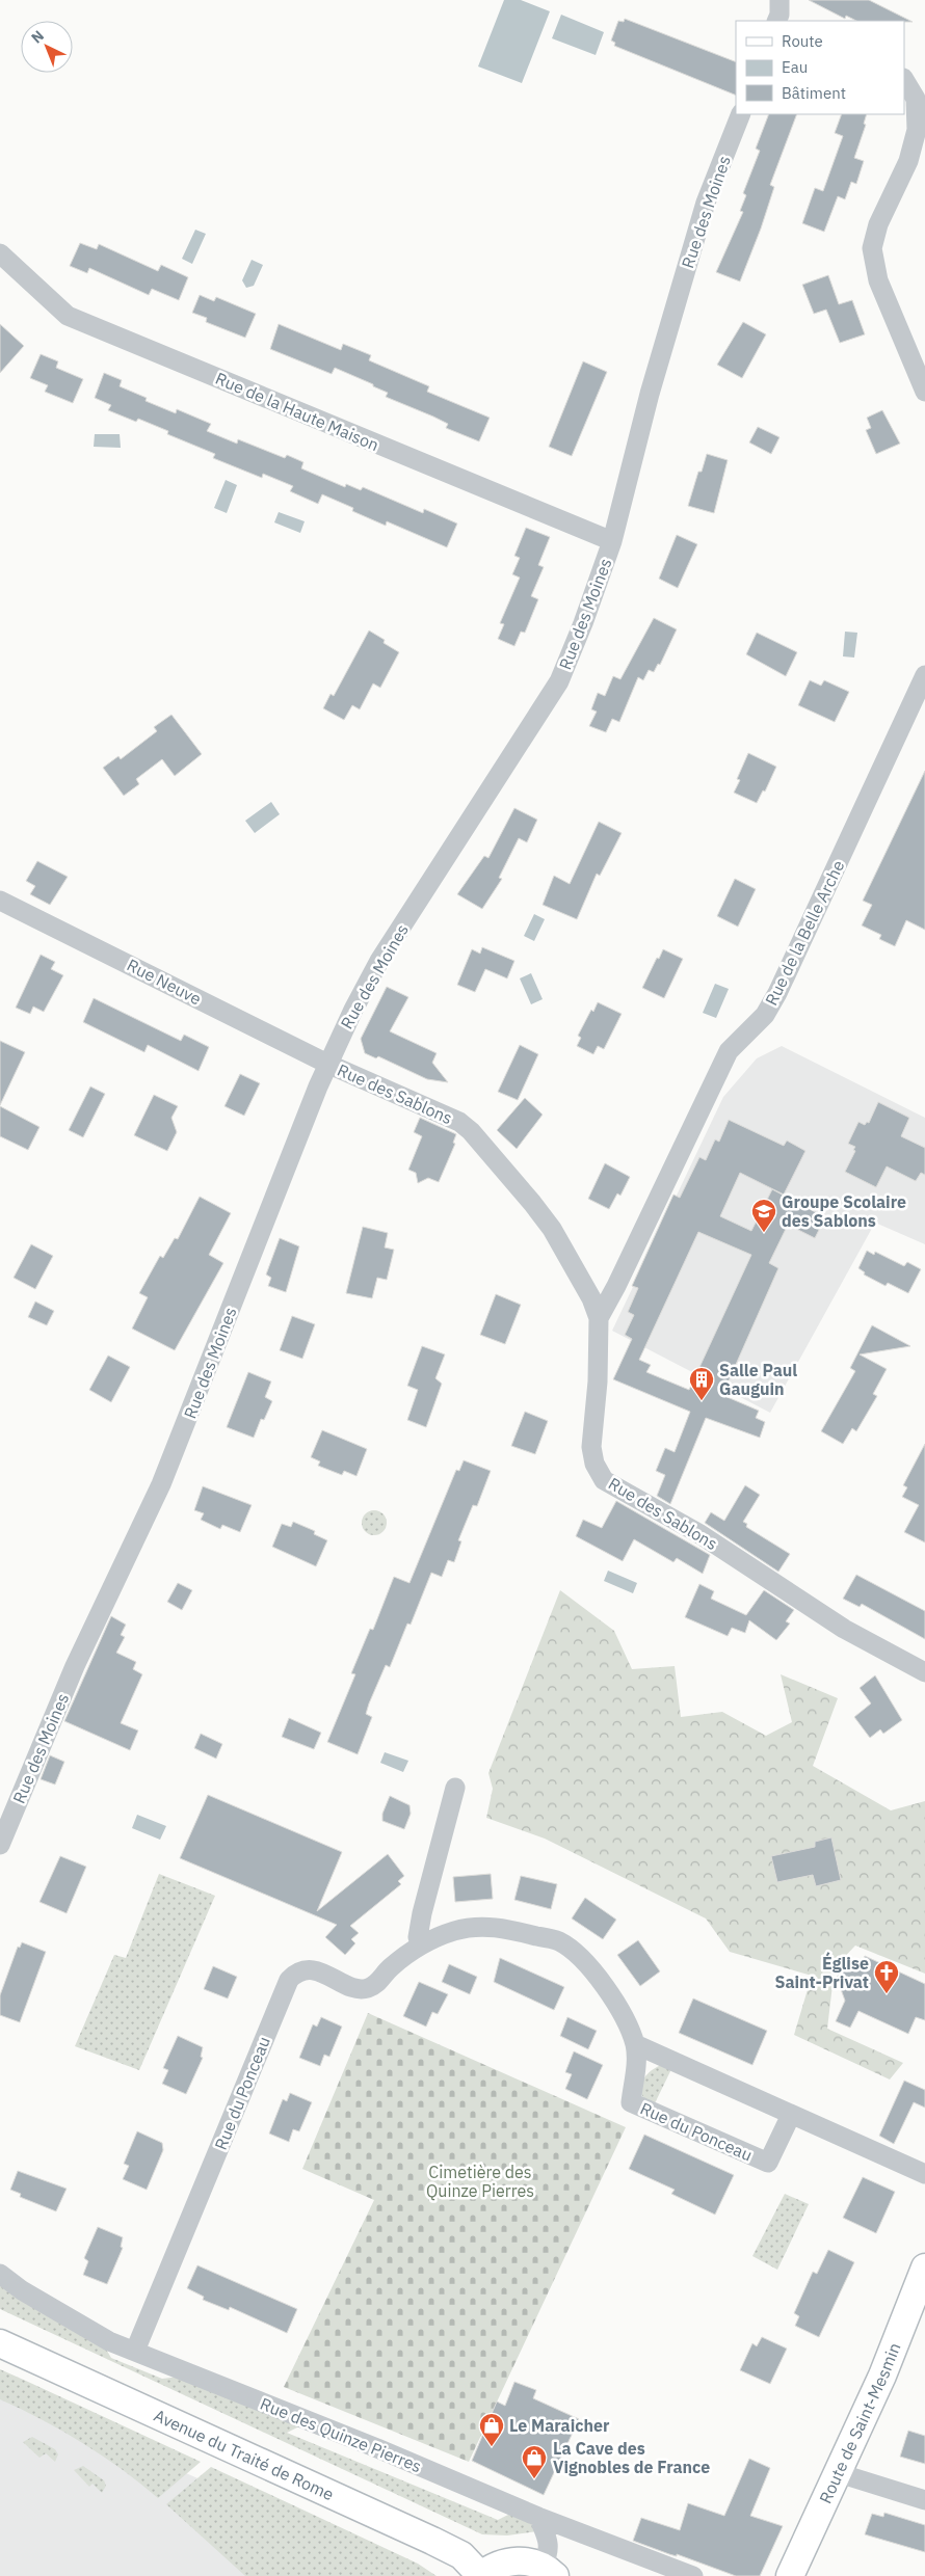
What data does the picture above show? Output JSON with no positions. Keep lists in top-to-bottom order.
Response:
{
  "streets": {
    "main road": ["Route de Saint-Mesmin", "Avenue du Traité de Rome"],
    "street": [
      "Rue des Moines",
      "Rue de la Haute Maison",
      "Rue de la Belle Arche",
      "Rue Neuve",
      "Rue des Sablons",
      "Rue du Ponceau",
      "Rue des Quinze Pierres"
    ]
  },
  "crossings": [
    ["Rue des Moines", "Rue de la Haute Maison"],
    ["Rue des Moines", "Rue Neuve"],
    ["Rue des Moines", "Rue des Sablons"],
    ["Rue de la Belle Arche", "Rue des Sablons"],
    ["Rue Neuve", "Rue des Sablons"],
    ["Rue du Ponceau", "Rue des Quinze Pierres"]
  ],
  "parks": ["Cimetière des Quinze Pierres"],
  "places": {
    "school or university": ["Groupe Scolaire des Sablons"],
    "building": ["Salle Paul Gauguin"],
    "church": ["Église Saint-Privat"],
    "shop": ["Le Maraicher", "La Cave des Vignobles de France"]
  },
  "legend": ["Route", "Eau", "Bâtiment"],
  "north": "top left"
}
